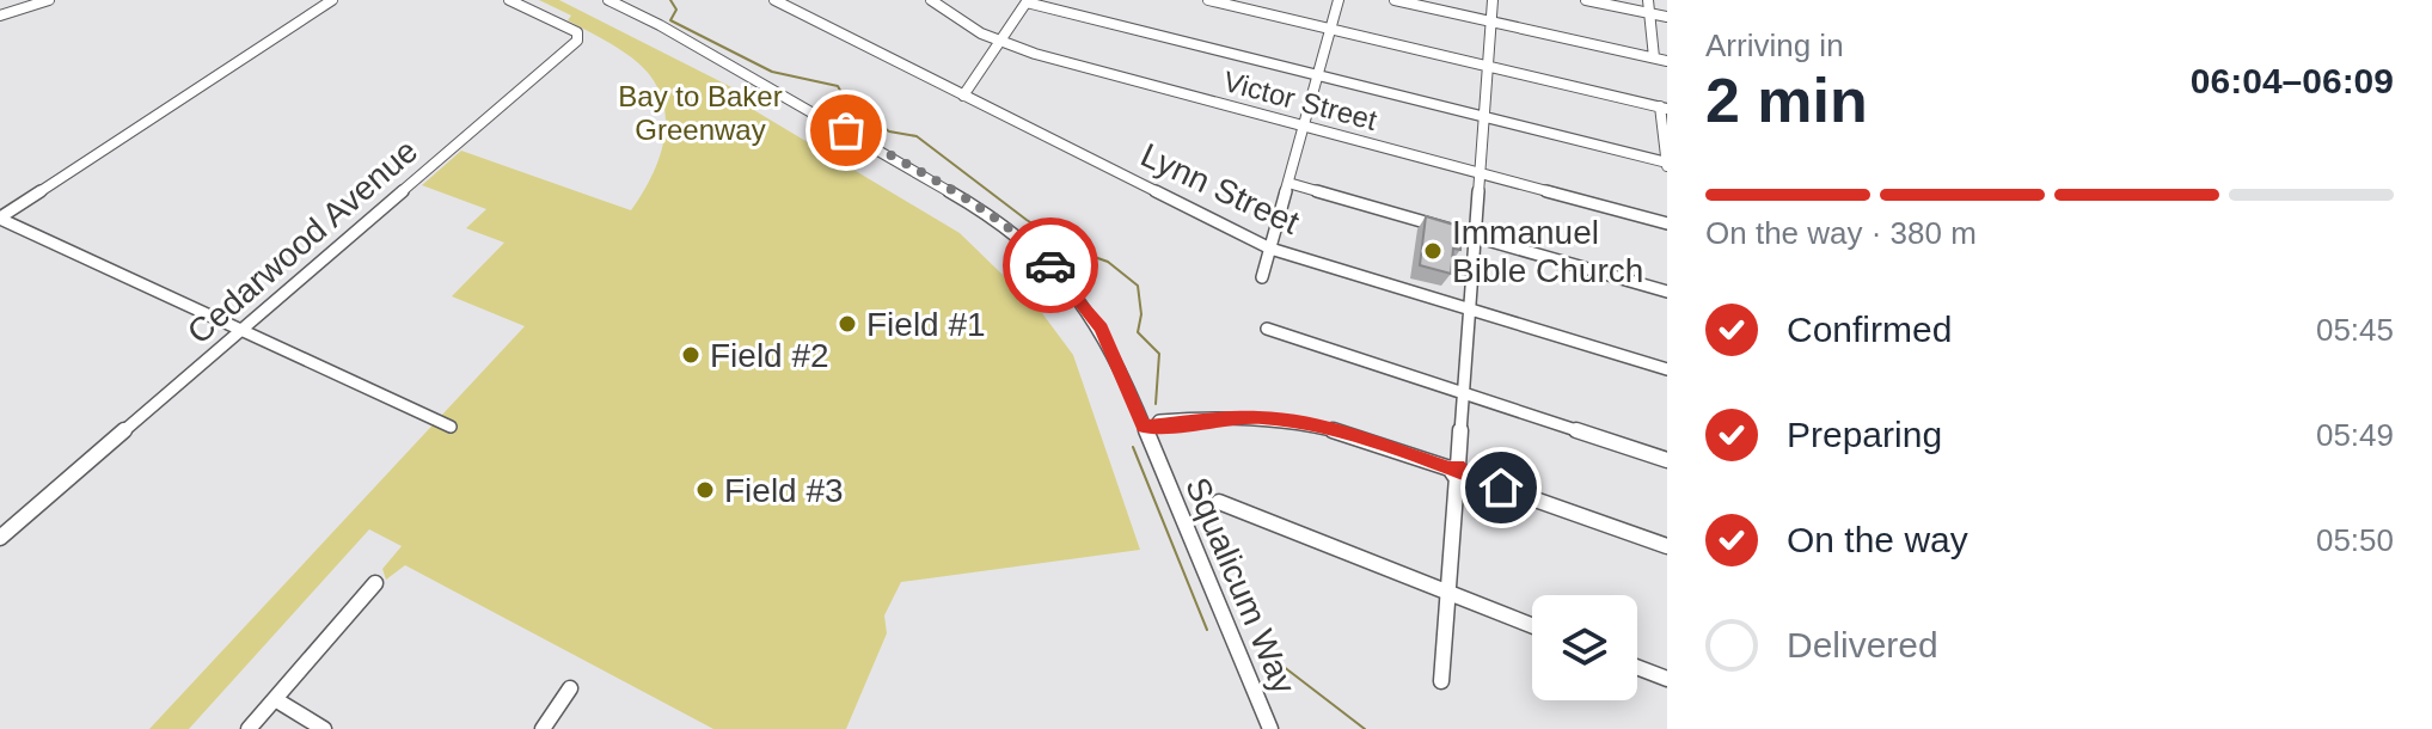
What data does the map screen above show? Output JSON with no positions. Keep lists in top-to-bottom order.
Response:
{
  "streets": {
    "street": [
      "Victor Street",
      "Lynn Street",
      "Cedarwood Avenue",
      "Squalicum Way"
    ]
  },
  "parks": ["Bay to Baker Greenway"],
  "places": [
    "Immanuel Bible Church",
    "Field #1",
    "Field #2",
    "Field #3"
  ],
  "page": {
    "heading": ["2 min", "Arriving in", "06:04–06:09"],
    "bar": "On the way · 380 m",
    "list": [
      ["Confirmed", "05:45"],
      ["Preparing", "05:49"],
      ["On the way", "05:50"],
      "Delivered"
    ]
  }
}
